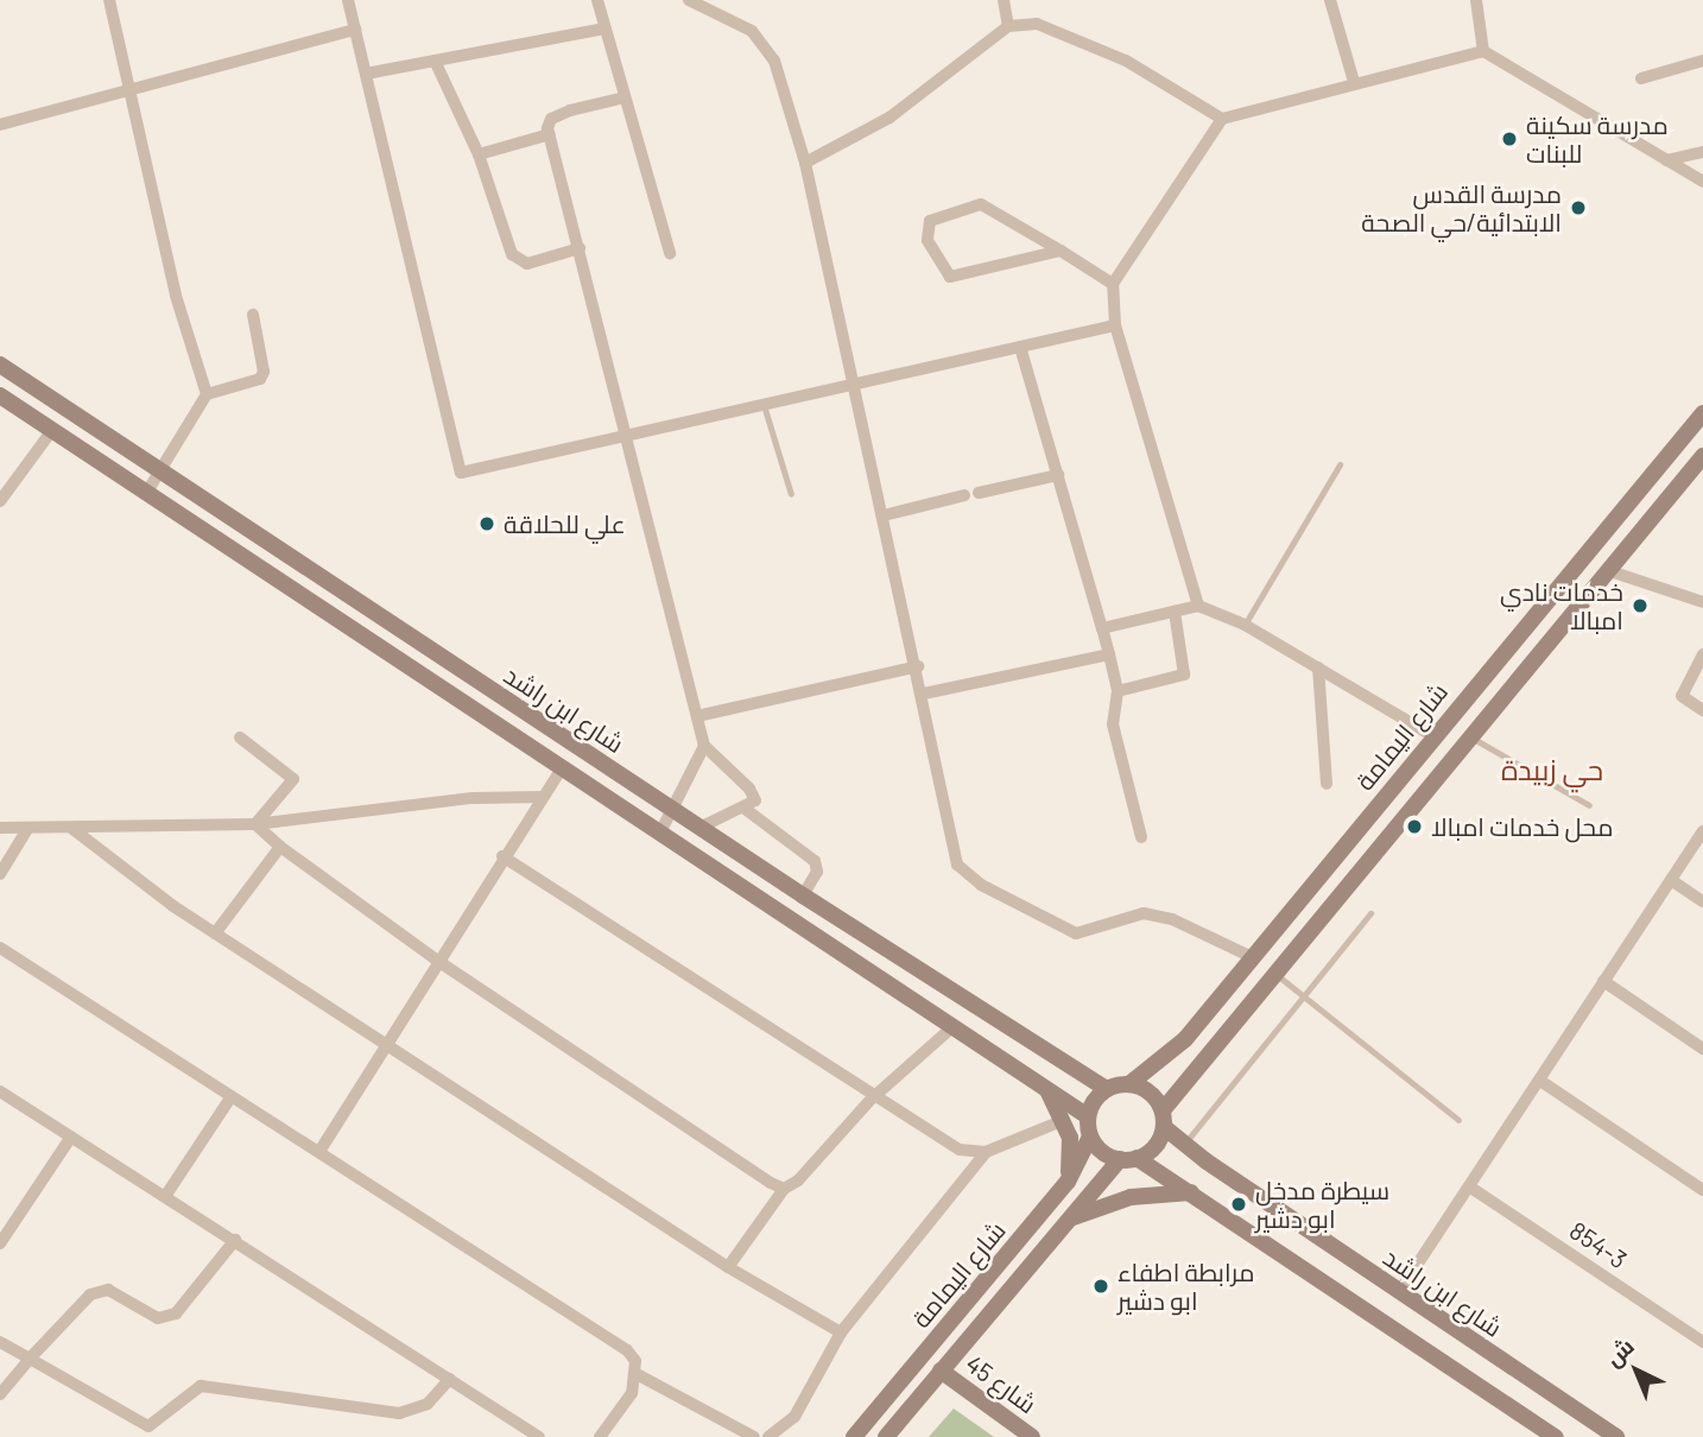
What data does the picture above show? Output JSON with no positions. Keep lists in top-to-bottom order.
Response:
{
  "streets": {
    "main road": ["شارع ابن راشد", "شارع اليمامة", "شارع 45"],
    "street": ["854-3"]
  },
  "crossings": [
    ["شارع ابن راشد", "شارع اليمامة"],
    ["شارع اليمامة", "شارع 45"]
  ],
  "districts": ["حي زبيدة"],
  "places": [
    "مدرسة سكينة للبنات",
    "مدرسة القدس الابتدائية/حي الصحة",
    "علي للحلاقة",
    "خدمات نادي امبالا",
    "محل خدمات امبالا",
    "سيطرة مدخل ابو دشير",
    "مرابطة اطفاء ابو دشير"
  ],
  "north": "top left"
}
